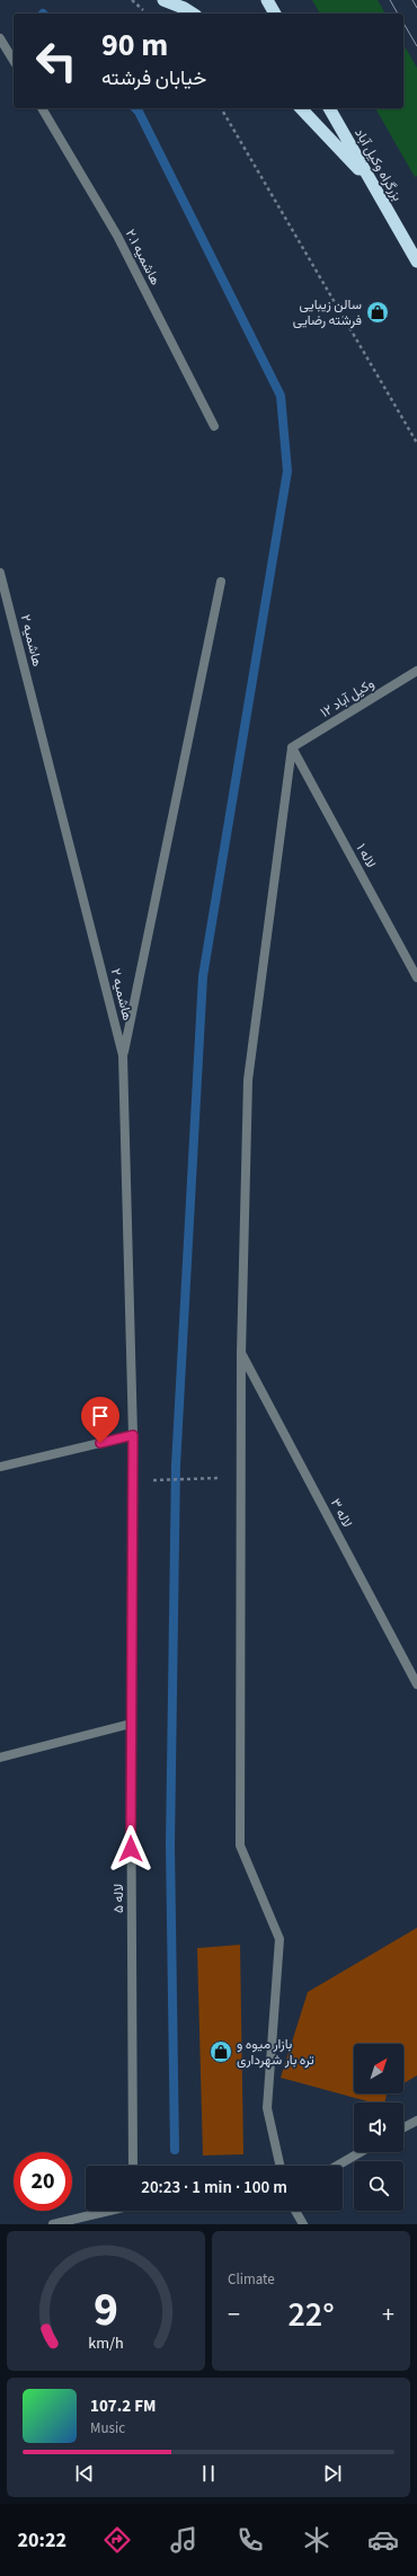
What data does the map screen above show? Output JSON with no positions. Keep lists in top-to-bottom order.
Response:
{
  "streets": {
    "highway": ["بزرگراه وکیل آباد"],
    "street": [
      "هاشمیه ۲.۱",
      "هاشمیه ۲",
      "۱۲ وکیل آباد",
      "لاله ۱",
      "لاله ۳",
      "لاله ۵"
    ]
  },
  "crossings": [
    ["هاشمیه ۲", "لاله ۵"],
    ["۱۲ وکیل آباد", "لاله ۱"]
  ],
  "places": {
    "shop": ["سالن زیبایی فرشته رضایی", "بازار میوه و تره بار شهرداری"]
  },
  "north": "top right",
  "page": {
    "turn": ["90 m", "خیابان فرشته"],
    "limit": "20",
    "trip": "20:23 · 1 min · 100 m",
    "tile": "Climate",
    "heat": ["−", "22°", "+"],
    "song": ["107.2 FM", "Music"],
    "tabs": "20:22",
    "gauge": ["9", "km/h"]
  }
}
